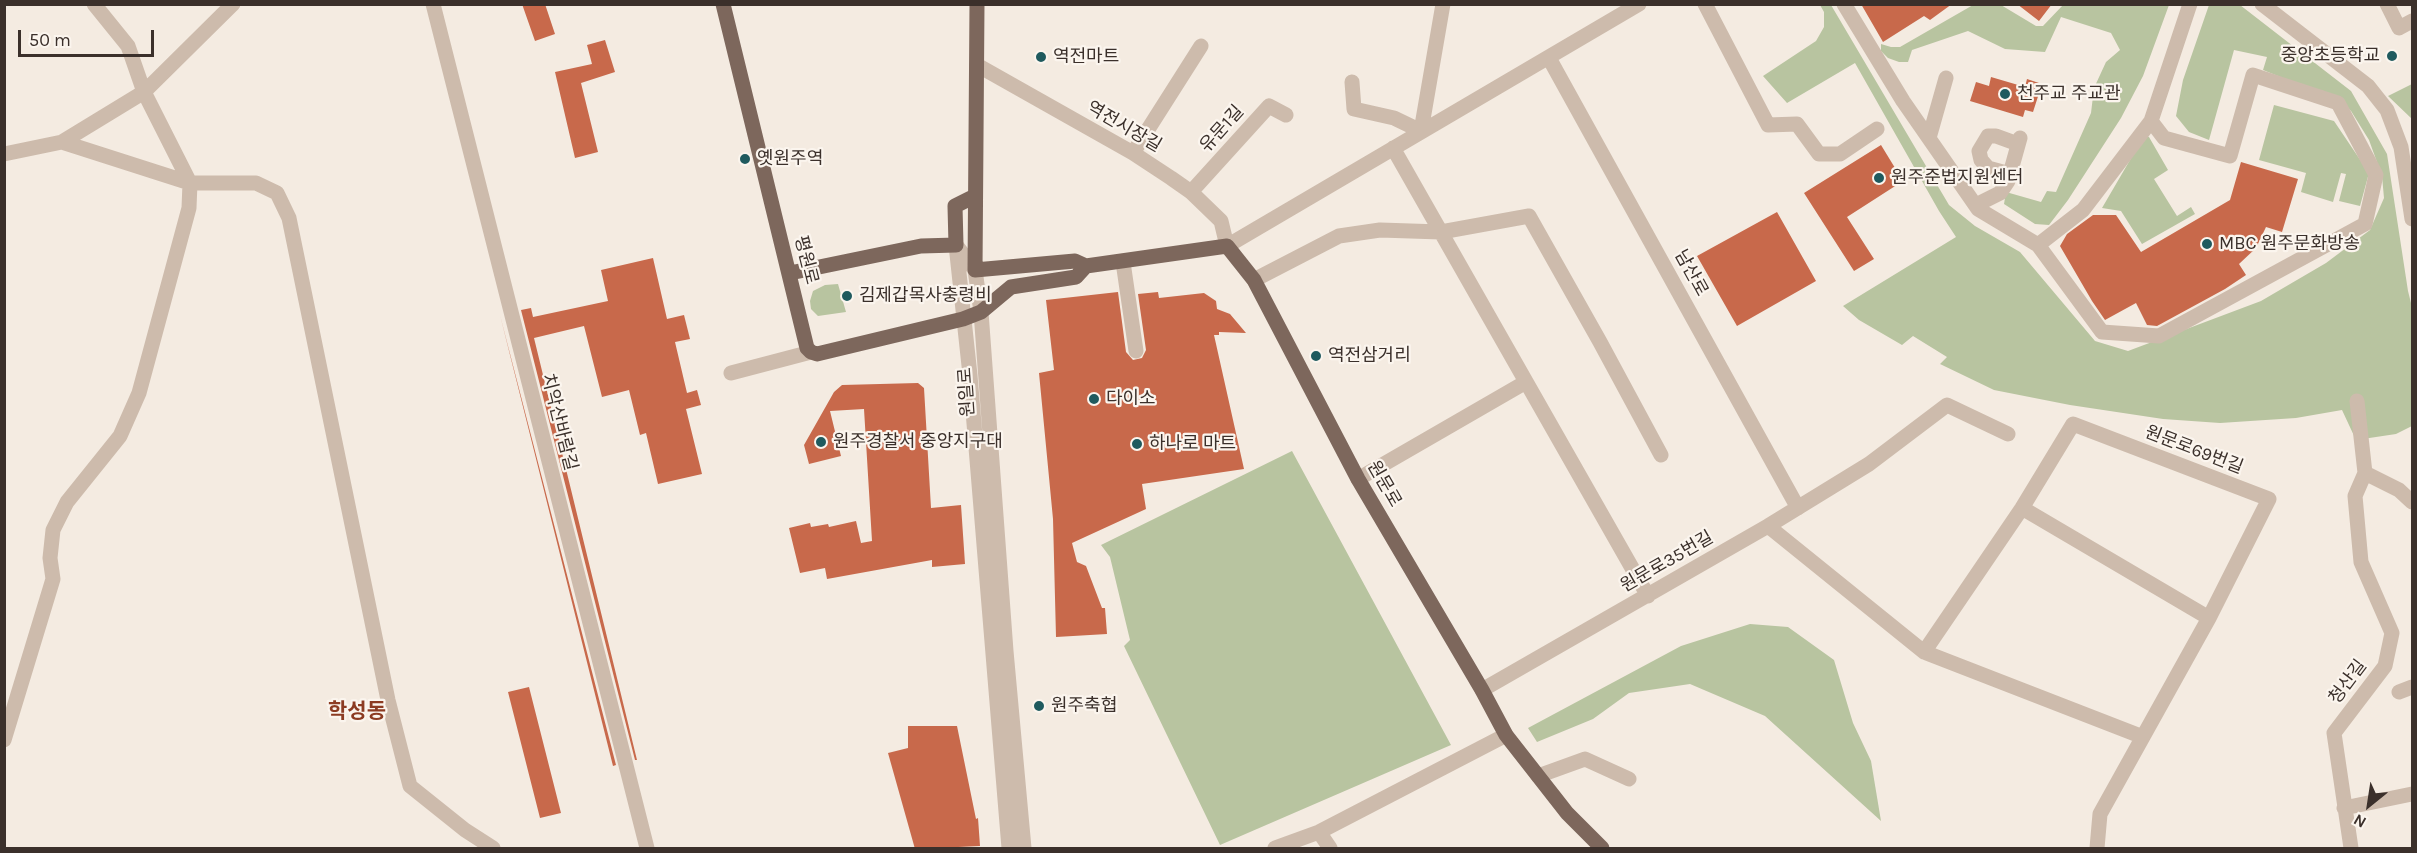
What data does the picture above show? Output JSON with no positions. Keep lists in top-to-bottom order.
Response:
{
  "streets": {
    "main road": ["평원로", "원일로", "원문로"],
    "street": [
      "역전시장길",
      "유문1길",
      "남산로",
      "치악산바람길",
      "원문로69번길",
      "원문로35번길",
      "청산길"
    ]
  },
  "crossings": [
    ["역전시장길", "유문1길"],
    ["역전시장길", "원일로"],
    ["역전시장길", "원문로"],
    ["남산로", "원문로35번길"],
    ["원문로", "원문로35번길"]
  ],
  "districts": ["학성동"],
  "places": [
    "중앙초등학교",
    "역전마트",
    "천주교 주교관",
    "옛원주역",
    "원주준법지원센터",
    "MBC 원주문화방송",
    "김제갑목사충령비",
    "역전삼거리",
    "다이소",
    "원주경찰서 중앙지구대",
    "하나로 마트",
    "원주축협"
  ],
  "scale_bar": "50 m",
  "north": "bottom left"
}
